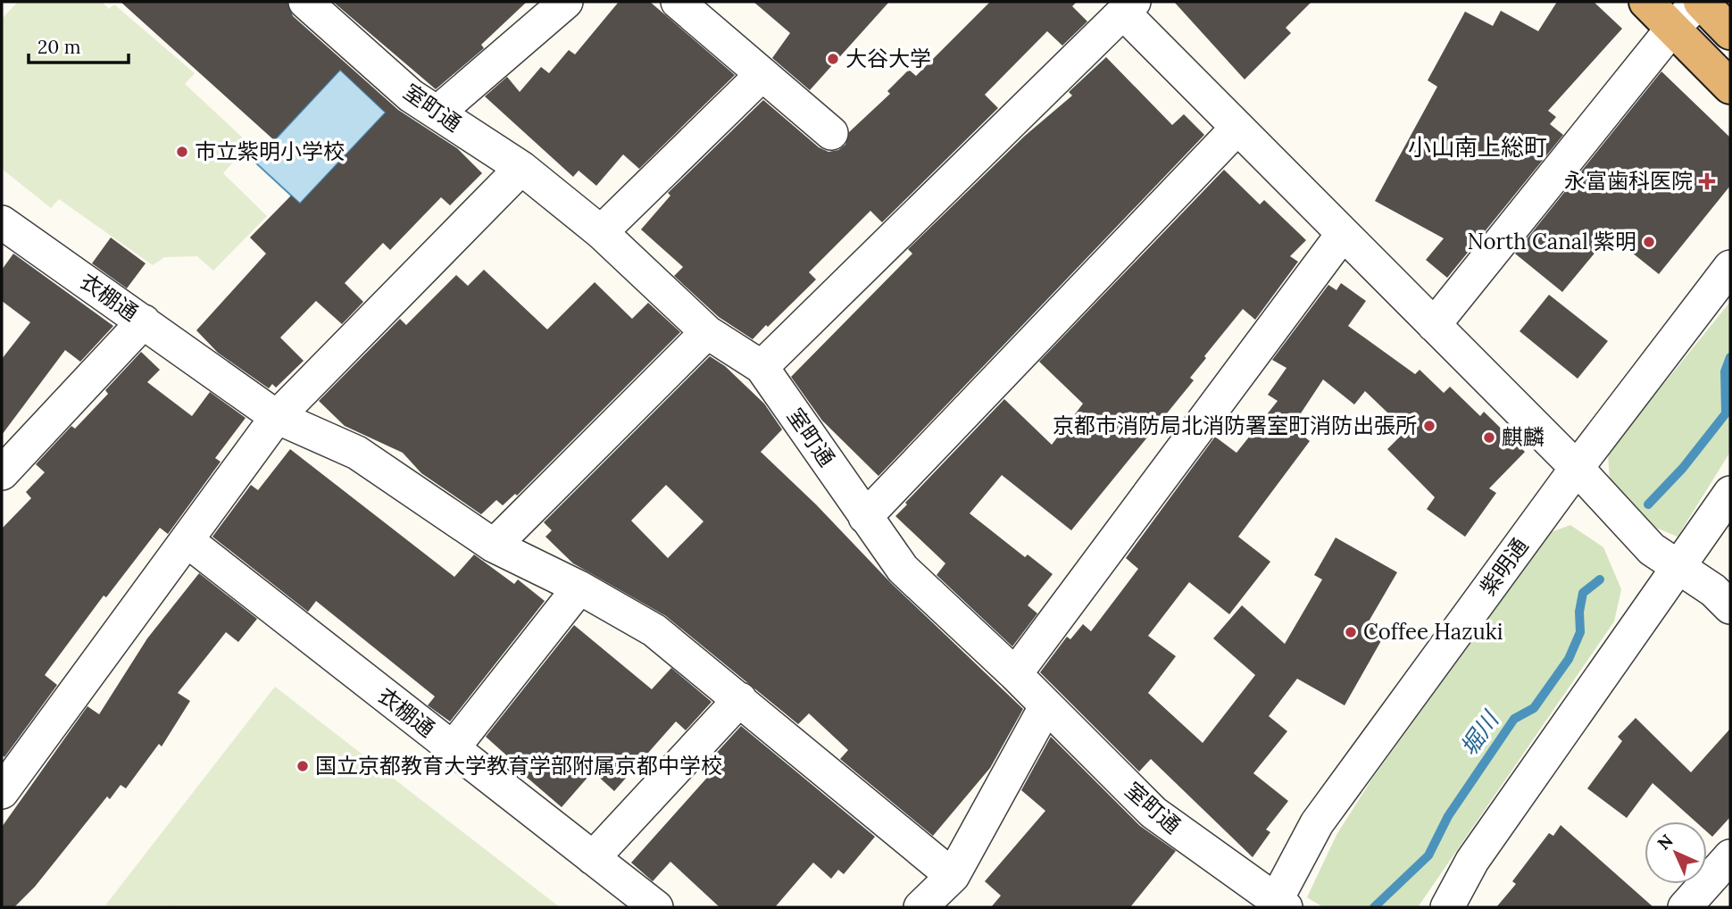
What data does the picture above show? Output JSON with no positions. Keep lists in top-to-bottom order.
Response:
{
  "streets": {
    "street": ["室町通", "衣棚通", "紫明通"]
  },
  "crossings": [
    ["室町通", "紫明通"]
  ],
  "districts": ["小山南上総町"],
  "water": ["堀川"],
  "places": {
    "other": [
      "大谷大学",
      "市立紫明小学校",
      "North Canal 紫明",
      "京都市消防局北消防署室町消防出張所",
      "麒麟",
      "Coffee Hazuki",
      "国立京都教育大学教育学部附属京都中学校"
    ],
    "health": ["永富歯科医院"]
  },
  "scale_bar": "20 m",
  "north": "top left"
}
